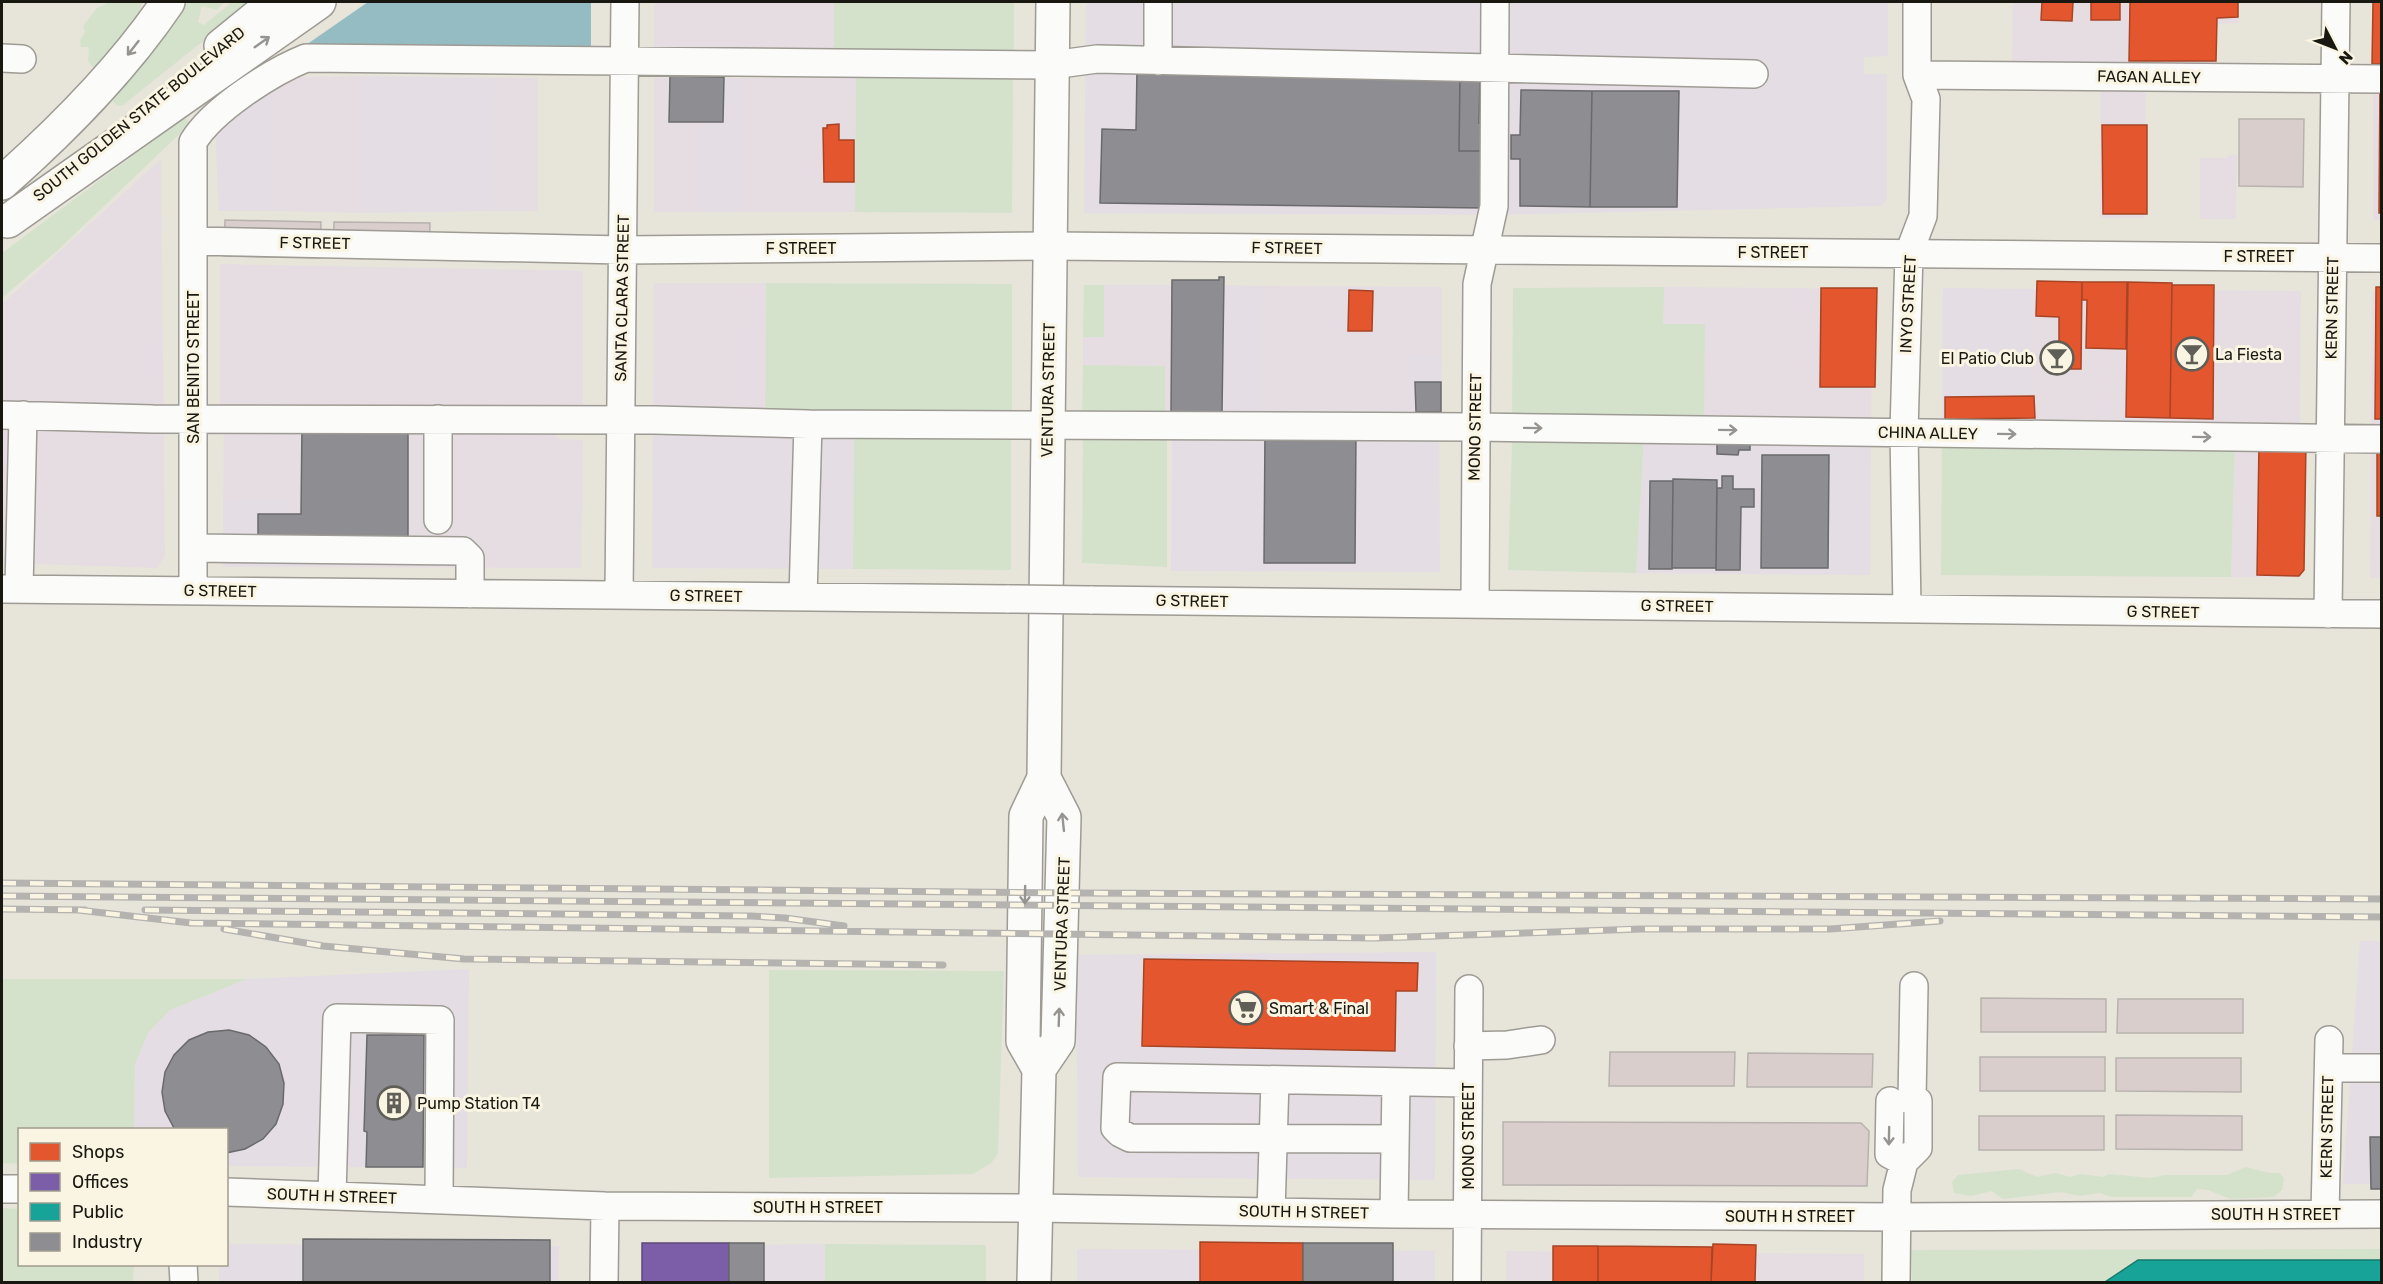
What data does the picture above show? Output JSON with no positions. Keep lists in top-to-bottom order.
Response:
{
  "streets": {
    "main road": ["SOUTH GOLDEN STATE BOULEVARD", "VENTURA STREET"],
    "street": [
      "FAGAN ALLEY",
      "F STREET",
      "SANTA CLARA STREET",
      "INYO STREET",
      "KERN STREET",
      "SAN BENITO STREET",
      "MONO STREET",
      "CHINA ALLEY",
      "G STREET",
      "SOUTH H STREET"
    ]
  },
  "crossings": [
    ["FAGAN ALLEY", "INYO STREET"],
    ["FAGAN ALLEY", "KERN STREET"],
    ["F STREET", "SANTA CLARA STREET"],
    ["F STREET", "INYO STREET"],
    ["F STREET", "KERN STREET"],
    ["F STREET", "SAN BENITO STREET"],
    ["F STREET", "VENTURA STREET"],
    ["F STREET", "MONO STREET"],
    ["SANTA CLARA STREET", "SAN BENITO STREET"],
    ["SANTA CLARA STREET", "CHINA ALLEY"],
    ["SANTA CLARA STREET", "G STREET"],
    ["INYO STREET", "CHINA ALLEY"],
    ["INYO STREET", "G STREET"],
    ["KERN STREET", "CHINA ALLEY"],
    ["KERN STREET", "G STREET"],
    ["KERN STREET", "SOUTH H STREET"],
    ["SAN BENITO STREET", "CHINA ALLEY"],
    ["SAN BENITO STREET", "G STREET"],
    ["VENTURA STREET", "CHINA ALLEY"],
    ["VENTURA STREET", "SOUTH H STREET"],
    ["MONO STREET", "CHINA ALLEY"],
    ["MONO STREET", "G STREET"],
    ["MONO STREET", "SOUTH H STREET"]
  ],
  "one_way": ["CHINA ALLEY"],
  "places": {
    "bar": ["La Fiesta", "El Patio Club"],
    "supermarket": ["Smart & Final"],
    "building": ["Pump Station T4"]
  },
  "legend": [
    "Shops",
    "Offices",
    "Public",
    "Industry"
  ],
  "north": "bottom right"
}
